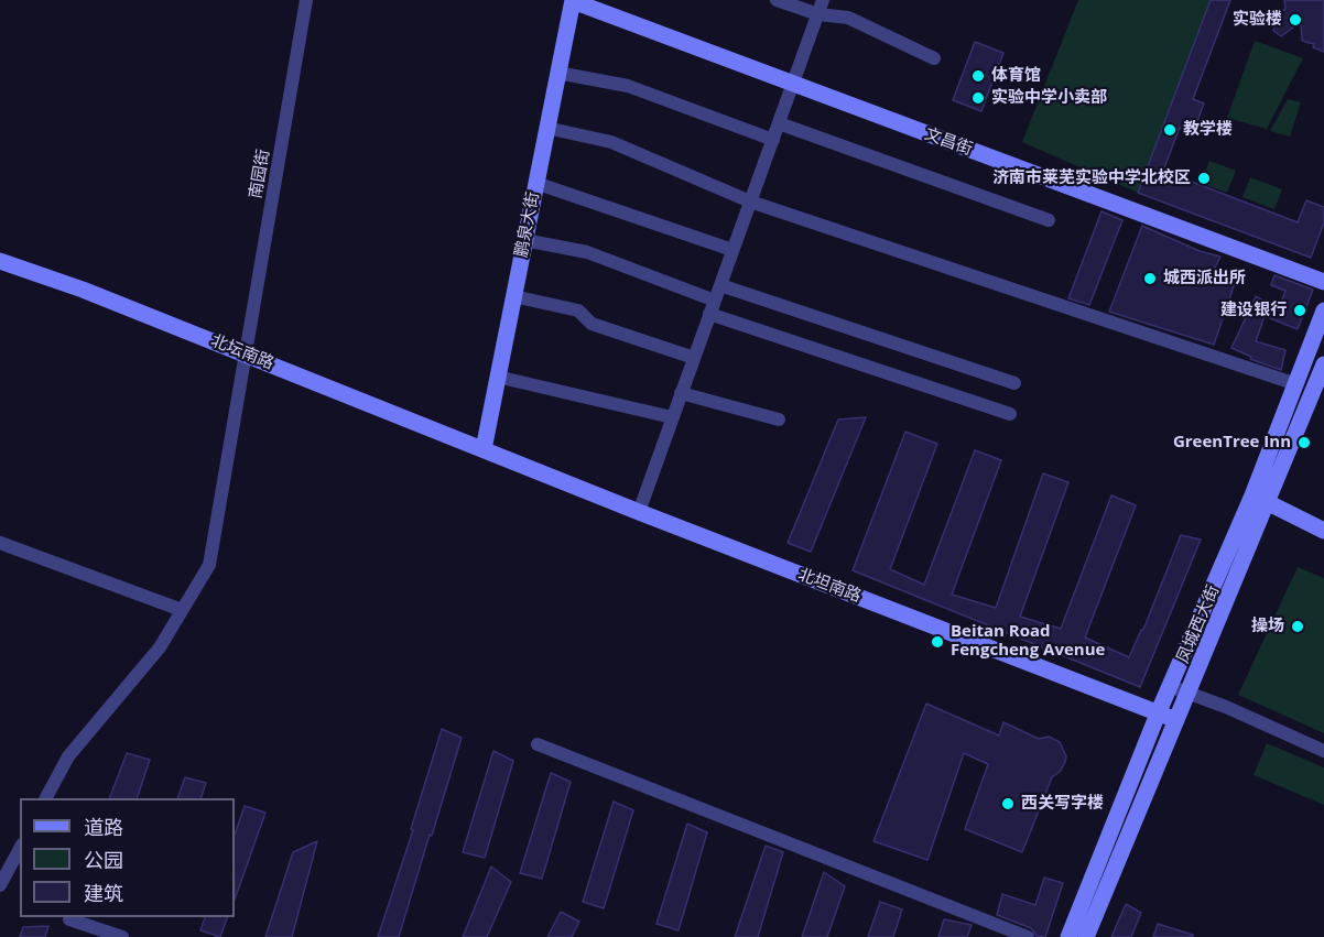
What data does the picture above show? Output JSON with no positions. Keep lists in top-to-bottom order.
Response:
{
  "streets": {
    "main road": [
      "文昌街",
      "鹏泉大街",
      "北坛南路",
      "北坦南路",
      "凤城西大街"
    ],
    "street": ["南园街"]
  },
  "crossings": [
    ["文昌街", "鹏泉大街"],
    ["南园街", "北坛南路"],
    ["鹏泉大街", "北坛南路"],
    ["鹏泉大街", "北坦南路"],
    ["北坛南路", "北坦南路"],
    ["北坦南路", "凤城西大街"]
  ],
  "places": [
    "实验楼",
    "体育馆",
    "实验中学小卖部",
    "教学楼",
    "济南市莱芜实验中学北校区",
    "城西派出所",
    "建设银行",
    "GreenTree Inn",
    "操场",
    "Beitan Road Fengcheng Avenue",
    "西关写字楼"
  ],
  "legend": ["道路", "公园", "建筑"]
}
